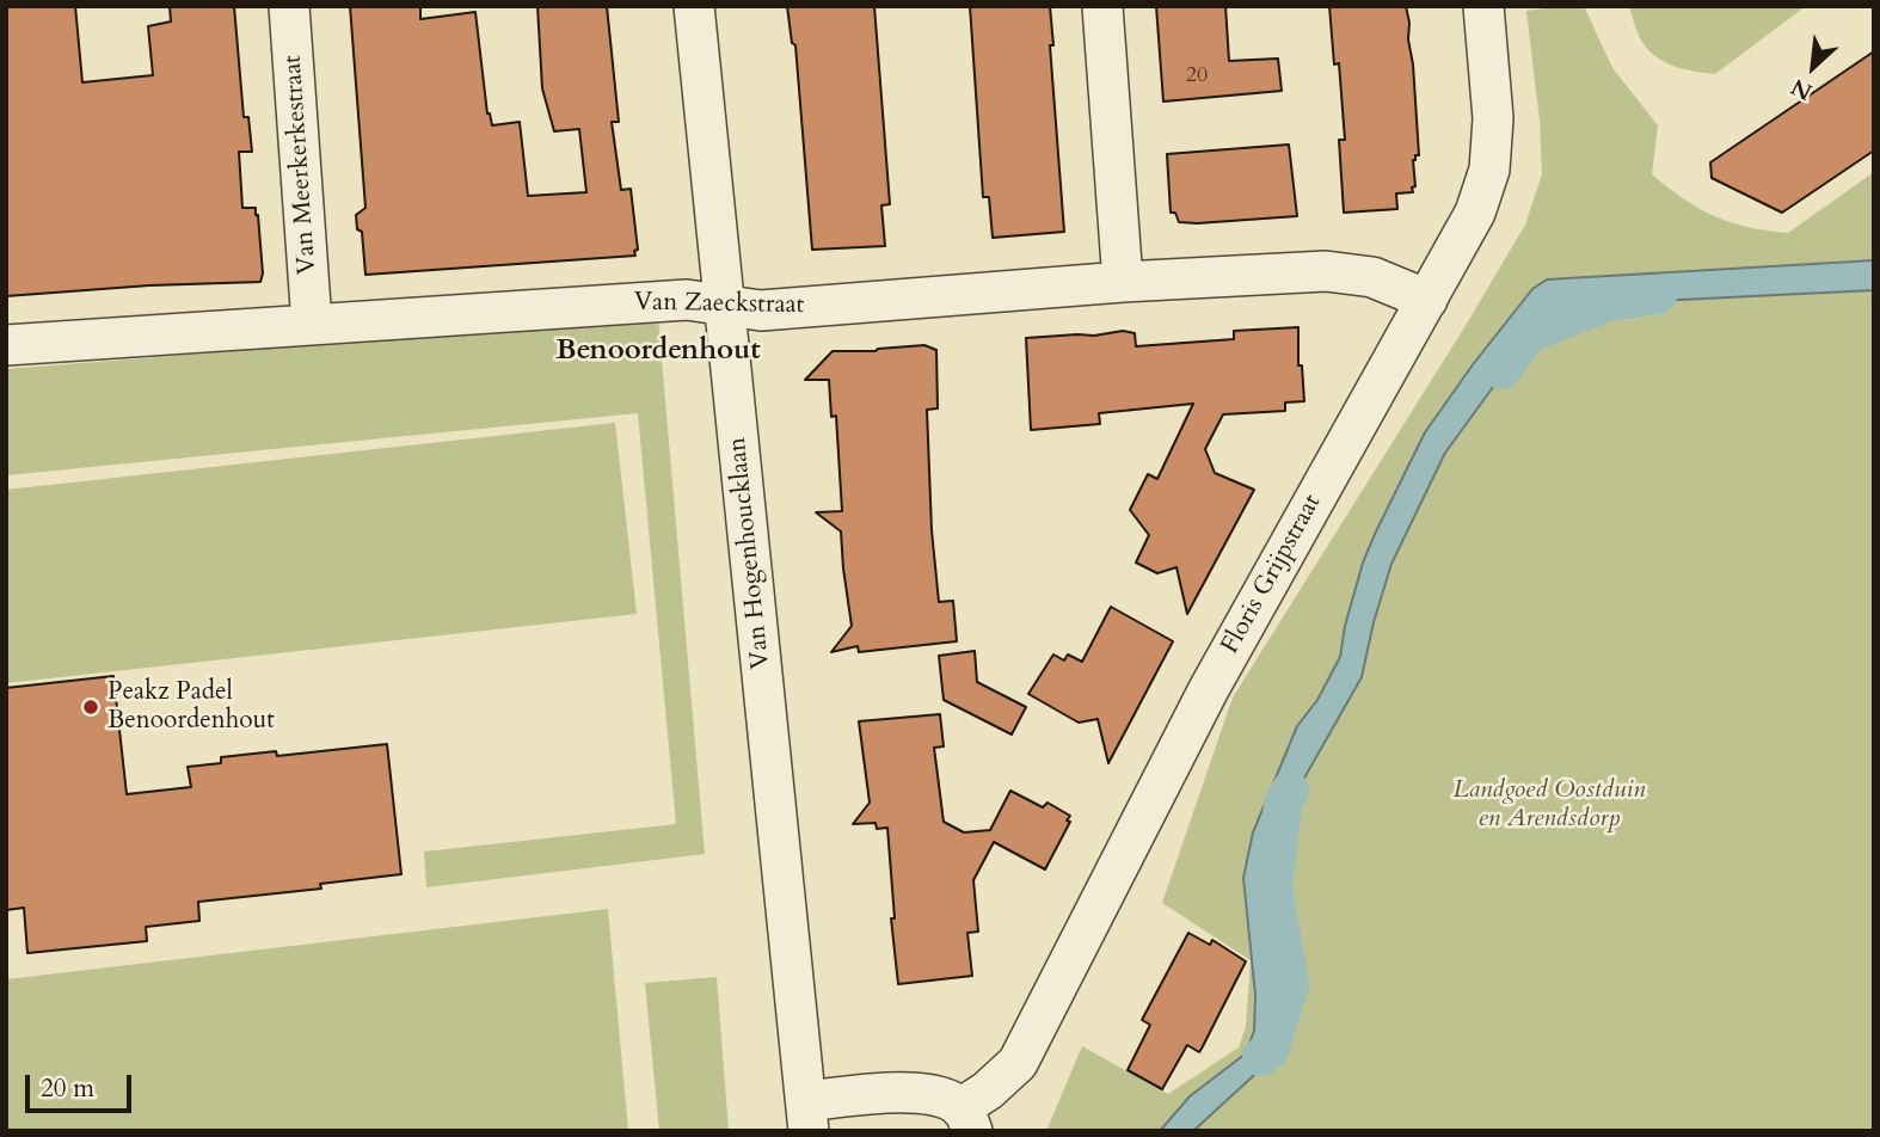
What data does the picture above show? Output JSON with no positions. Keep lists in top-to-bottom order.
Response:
{
  "streets": {
    "street": [
      "Van Meerkerkestraat",
      "Van Zaeckstraat",
      "Van Hogenhoucklaan",
      "Floris Grijpstraat"
    ]
  },
  "crossings": [
    ["Van Meerkerkestraat", "Van Zaeckstraat"],
    ["Van Zaeckstraat", "Van Hogenhoucklaan"],
    ["Van Zaeckstraat", "Floris Grijpstraat"],
    ["Van Hogenhoucklaan", "Floris Grijpstraat"]
  ],
  "districts": ["Benoordenhout"],
  "parks": ["Landgoed Oostduin en Arendsdorp"],
  "places": ["Peakz Padel Benoordenhout"],
  "house_numbers": ["20"],
  "scale_bar": "20 m",
  "north": "bottom left"
}
